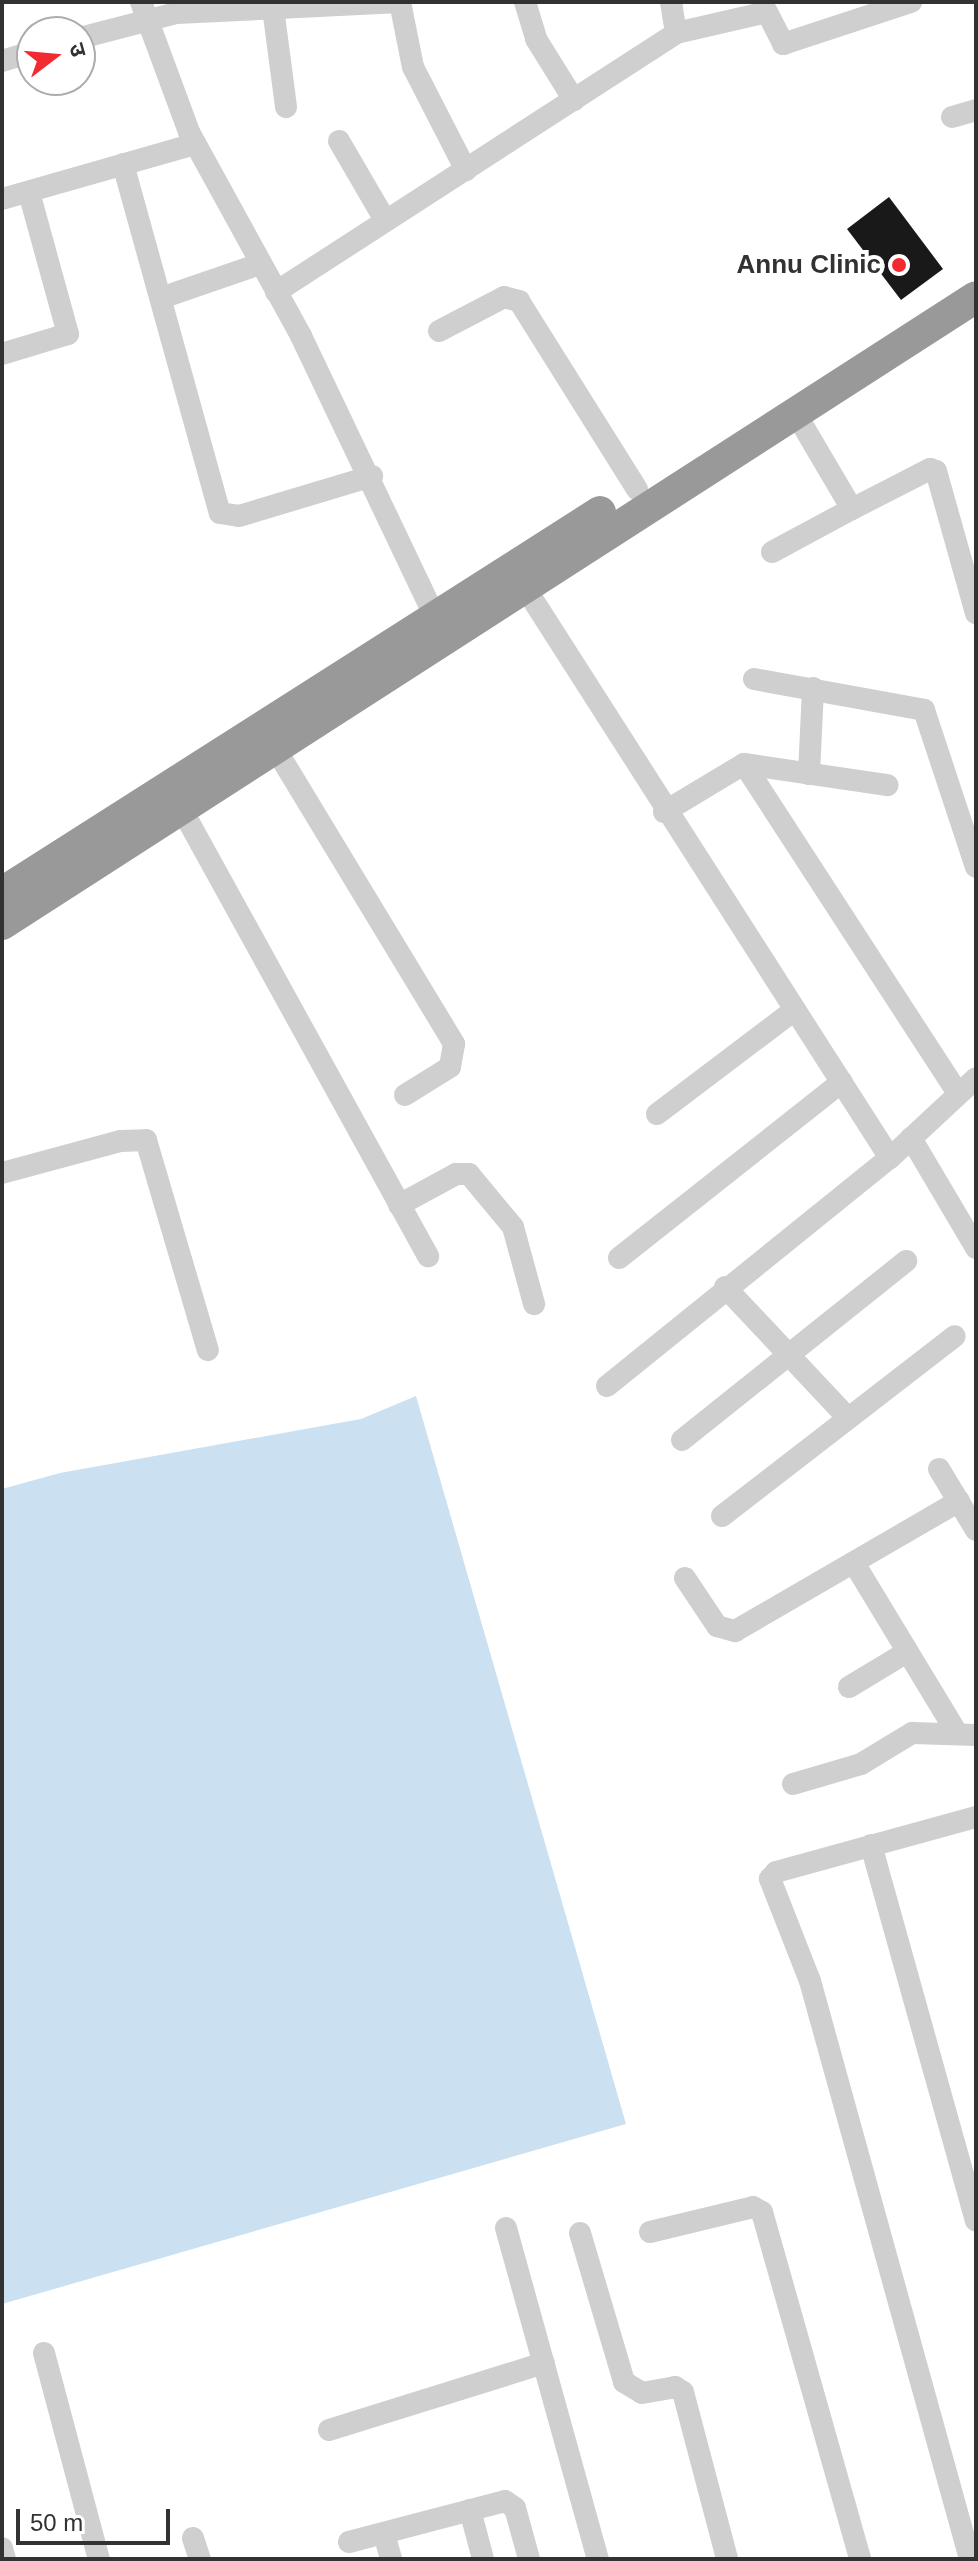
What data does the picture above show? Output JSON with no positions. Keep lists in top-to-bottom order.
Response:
{
  "places": ["Annu Clinic"],
  "scale_bar": "50 m",
  "north": "right"
}
